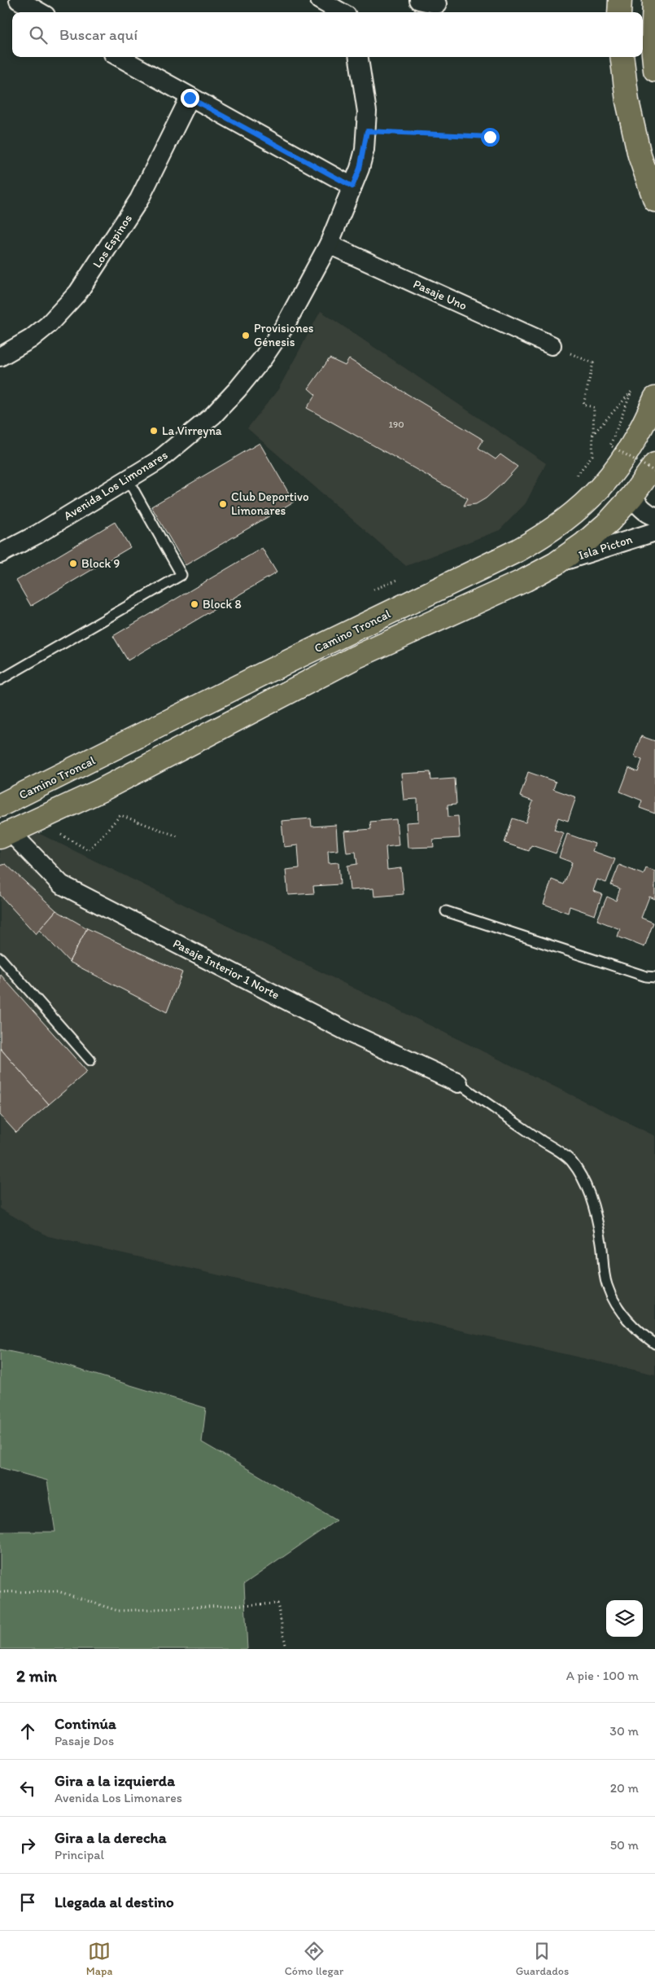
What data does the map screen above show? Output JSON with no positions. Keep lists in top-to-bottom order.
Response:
{
  "streets": {
    "main road": ["Camino Troncal"],
    "street": [
      "Los Espinos",
      "Pasaje Uno",
      "Avenida Los Limonares",
      "Isla Picton",
      "Pasaje Interior 1 Norte"
    ]
  },
  "crossings": [
    ["Pasaje Uno", "Avenida Los Limonares"],
    ["Isla Picton", "Camino Troncal"],
    ["Camino Troncal", "Pasaje Interior 1 Norte"]
  ],
  "places": [
    "Provisiones Génesis",
    "La Virreyna",
    "Club Deportivo Limonares",
    "Block 9",
    "Block 8"
  ],
  "house_numbers": ["190"],
  "page": {
    "search": "Buscar aquí",
    "heading": ["2 min", "A pie · 100 m"],
    "list": [
      ["Continúa", "Pasaje Dos", "30 m"],
      ["Gira a la izquierda", "Avenida Los Limonares", "20 m"],
      ["Gira a la derecha", "Principal", "50 m"],
      "Llegada al destino"
    ],
    "nav": ["Mapa", "Cómo llegar", "Guardados"]
  }
}
